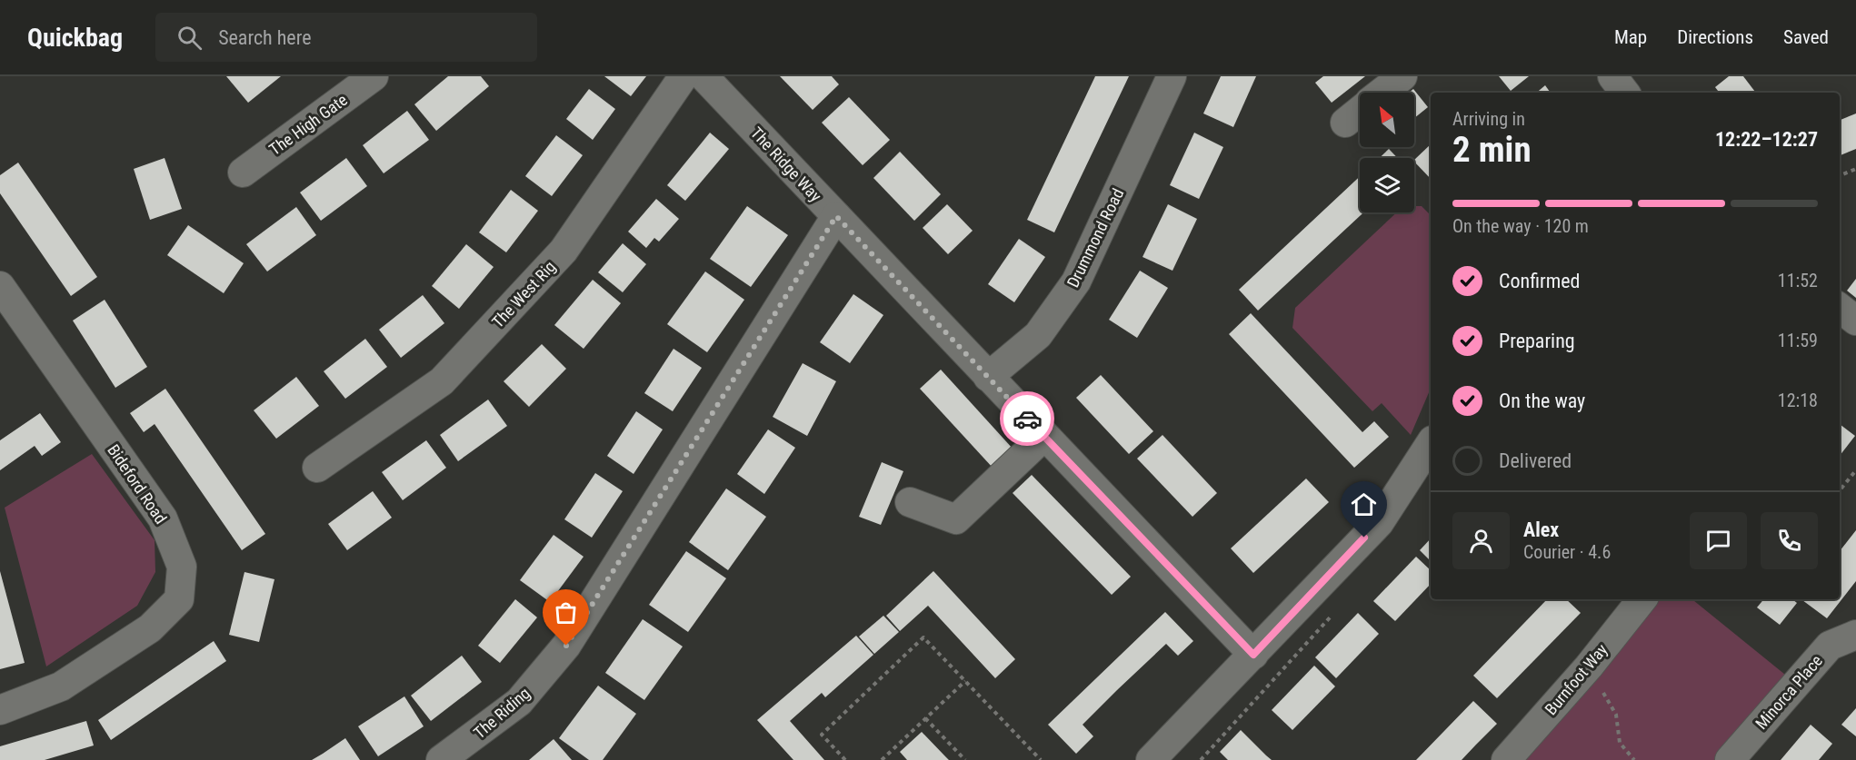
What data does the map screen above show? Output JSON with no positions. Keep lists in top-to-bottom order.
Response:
{
  "streets": {
    "street": [
      "The High Gate",
      "The Ridge Way",
      "Drummond Road",
      "The West Rig",
      "Bideford Road",
      "Burnfoot Way",
      "Minorca Place",
      "The Riding"
    ]
  },
  "crossings": [
    ["The Ridge Way", "Drummond Road"],
    ["The Ridge Way", "The Riding"]
  ],
  "north": "top left",
  "page": {
    "header": "Quickbag",
    "search": "Search here",
    "nav": ["Map", "Directions", "Saved"],
    "heading": ["2 min", "Arriving in", "12:22–12:27"],
    "panel": ["Alex", "Courier · 4.6"],
    "bar": "On the way · 120 m",
    "list": [
      ["Confirmed", "11:52"],
      ["Preparing", "11:59"],
      ["On the way", "12:18"],
      "Delivered"
    ]
  }
}
